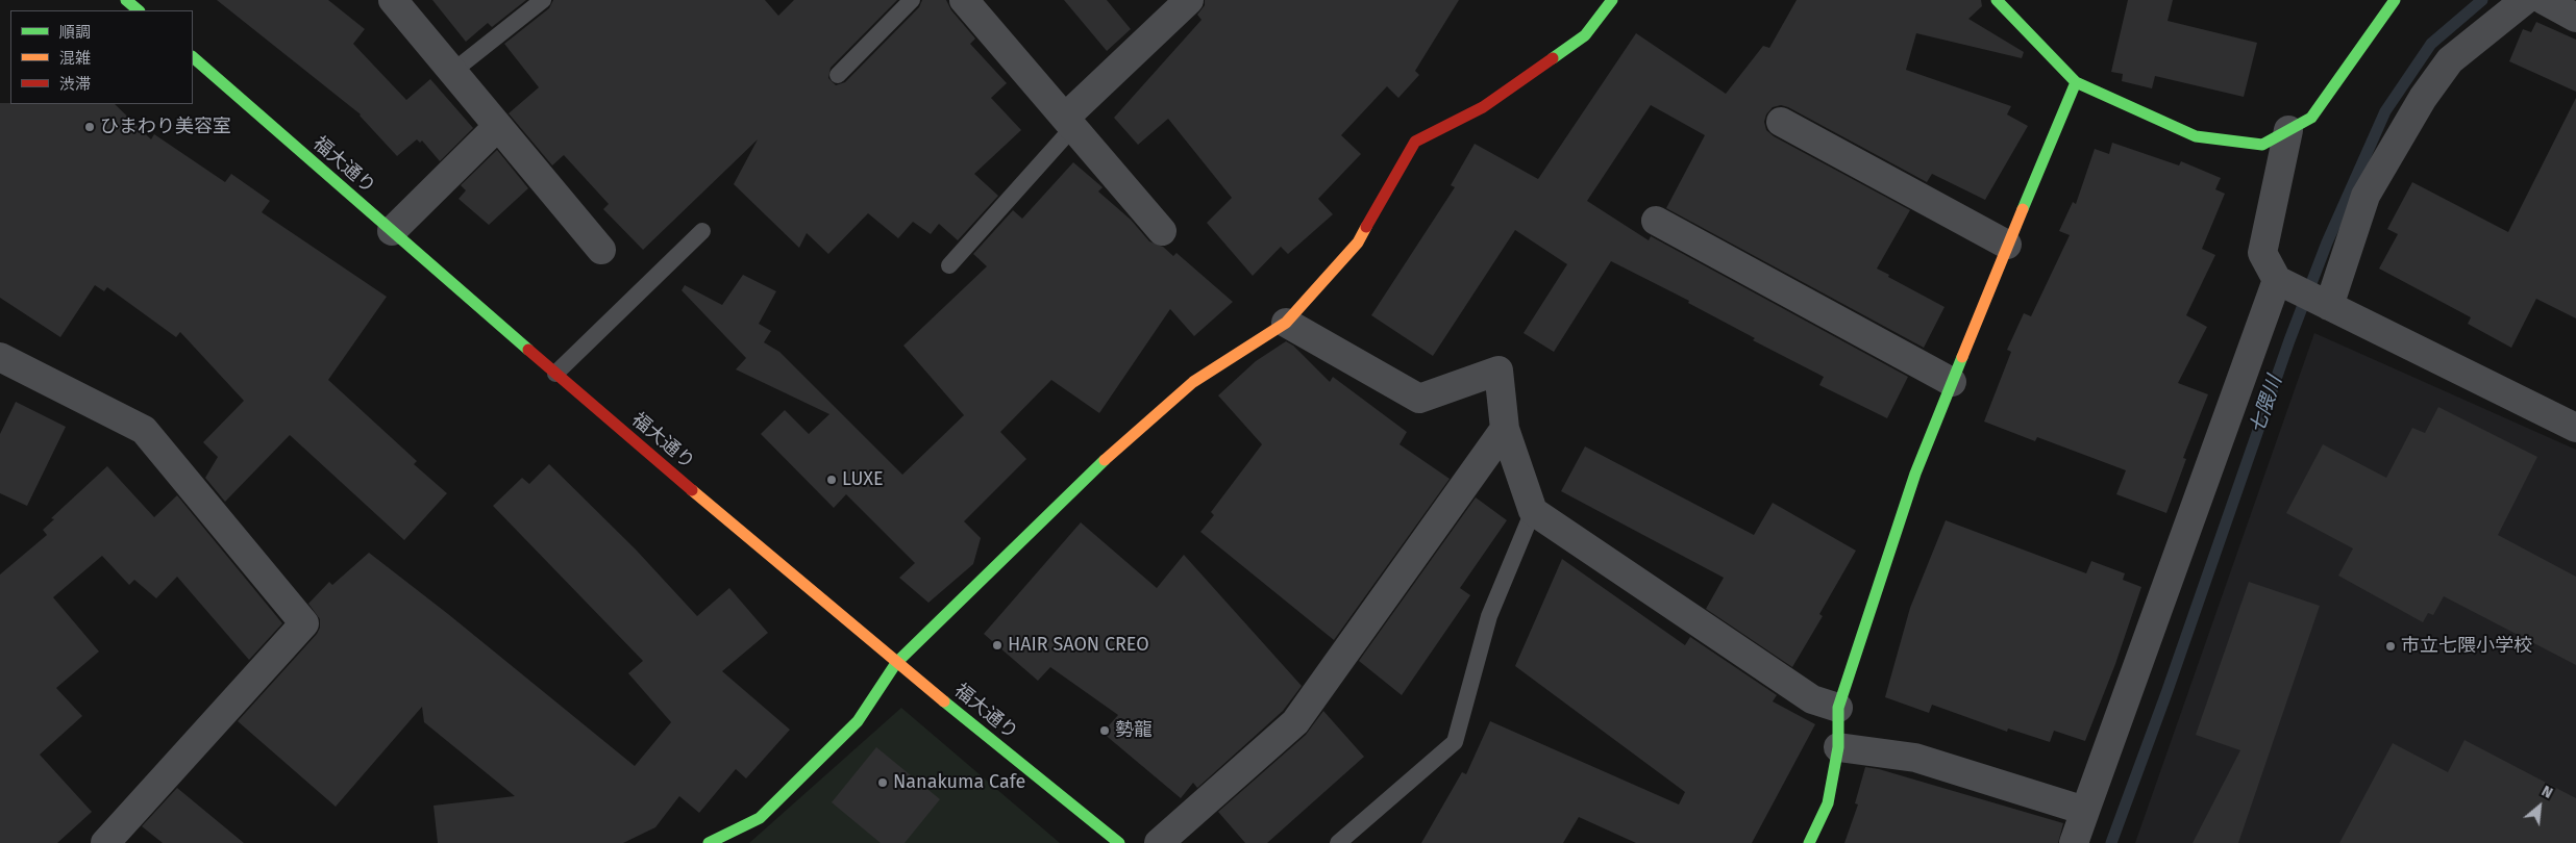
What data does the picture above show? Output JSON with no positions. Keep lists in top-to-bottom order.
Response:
{
  "streets": {
    "street": ["福大通り"]
  },
  "water": ["七隈川"],
  "places": [
    "ひまわり美容室",
    "LUXE",
    "HAIR SAON CREO",
    "市立七隈小学校",
    "勢龍",
    "Nanakuma Cafe"
  ],
  "legend": ["順調", "混雑", "渋滞"],
  "north": "top right"
}
